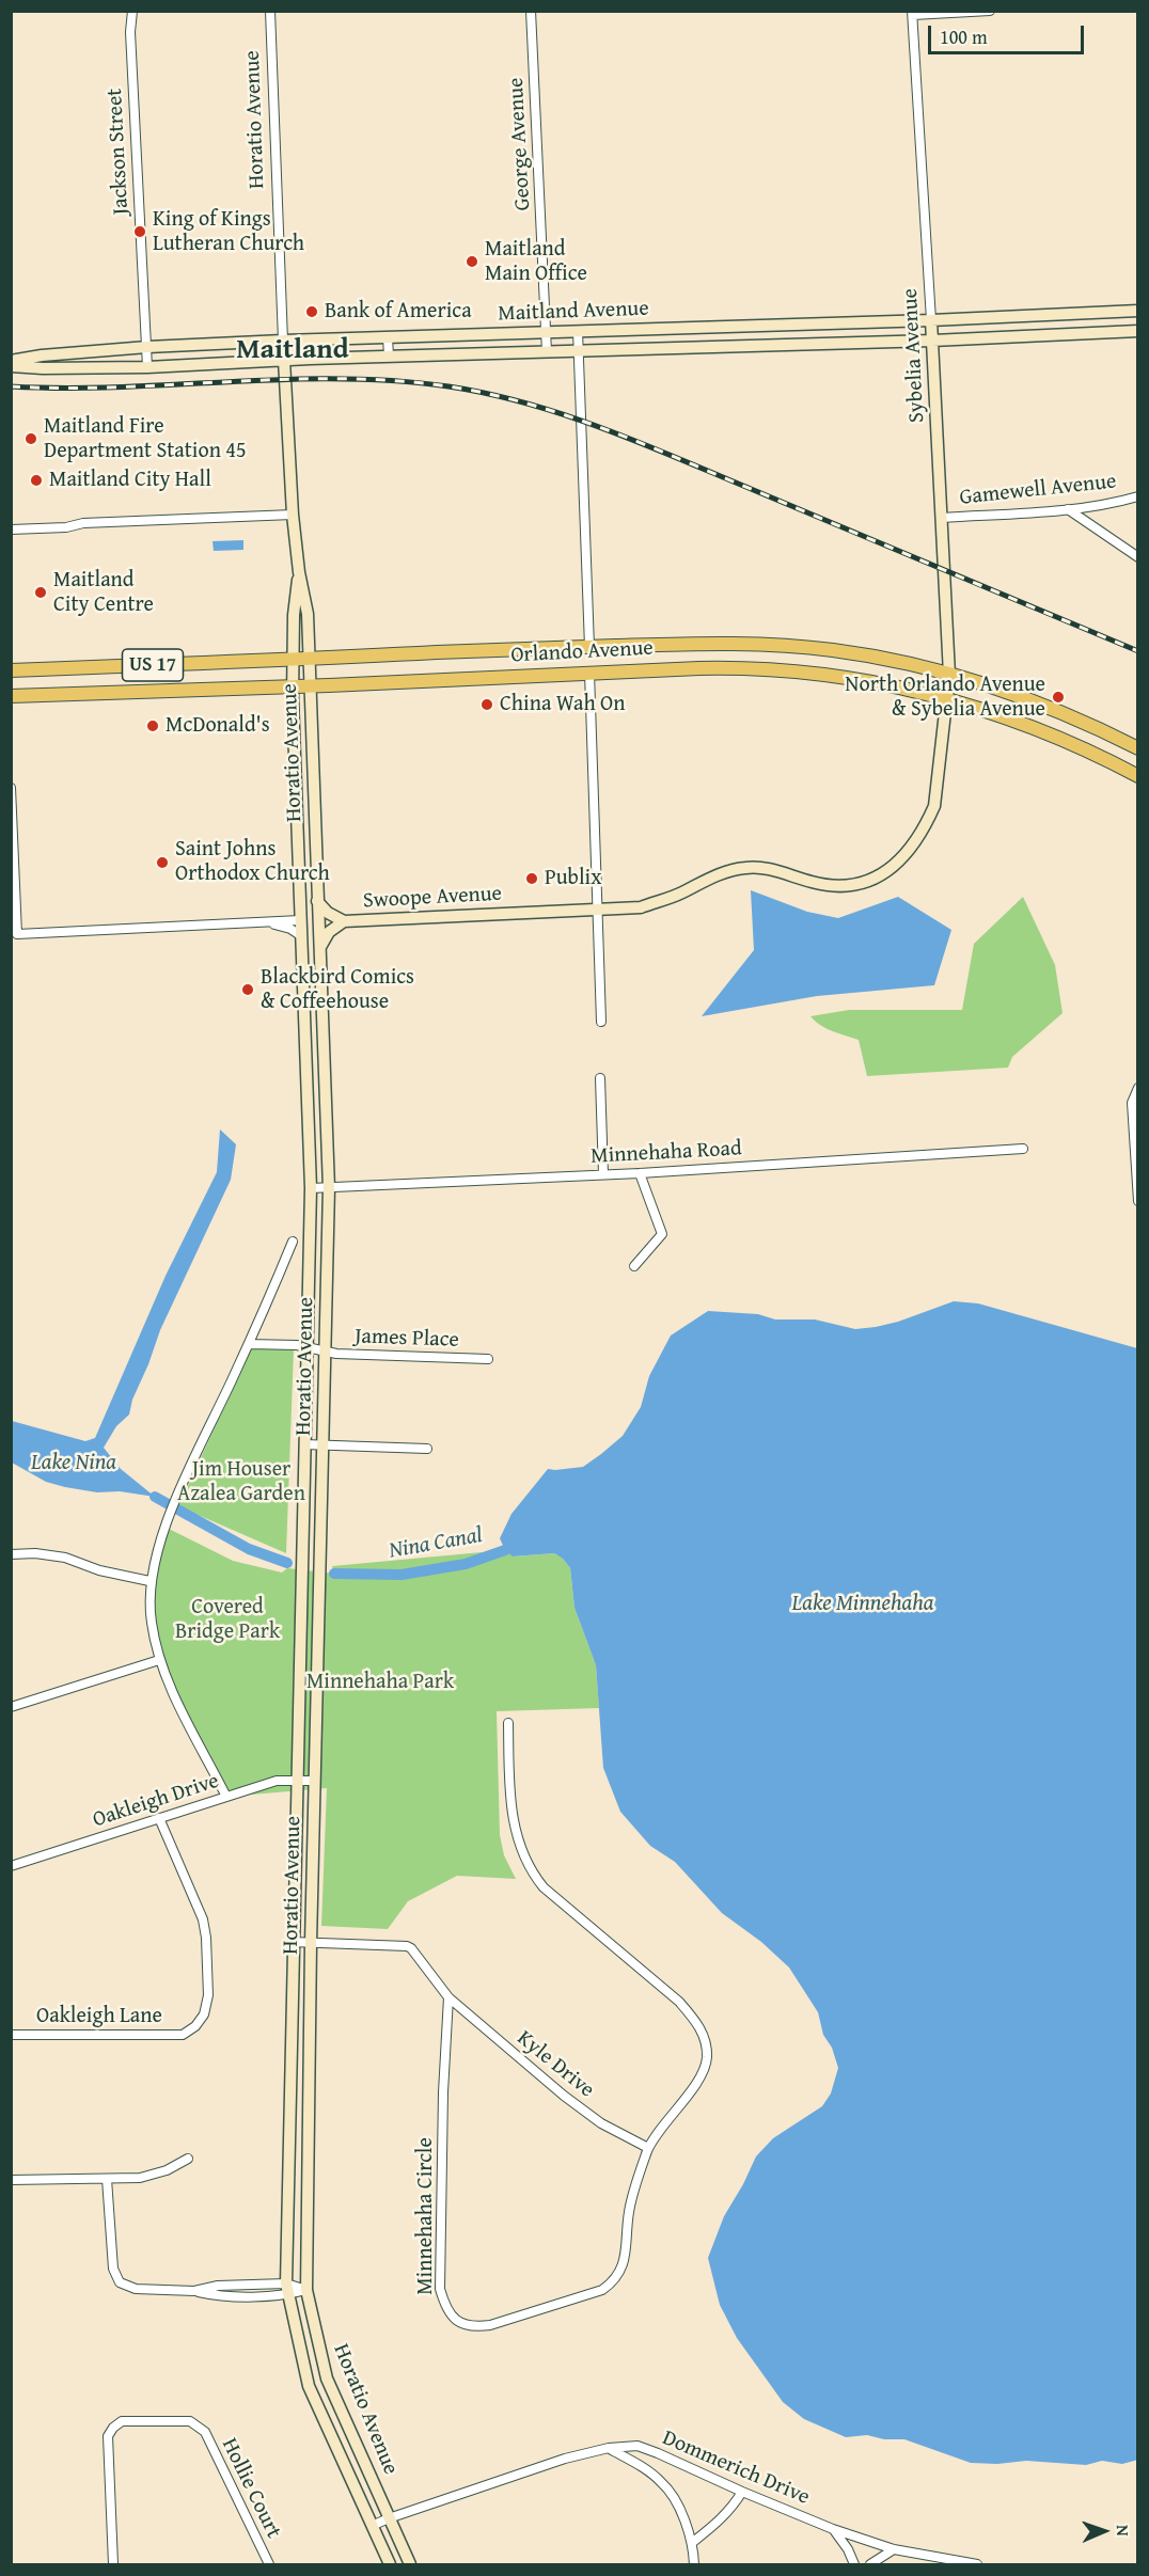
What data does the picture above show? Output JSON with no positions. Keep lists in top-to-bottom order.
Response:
{
  "streets": {
    "main road": [
      "Horatio Avenue",
      "Maitland Avenue",
      "Sybelia Avenue",
      "Orlando Avenue",
      "US 17",
      "Swoope Avenue"
    ],
    "street": [
      "George Avenue",
      "Jackson Street",
      "Gamewell Avenue",
      "Minnehaha Road",
      "James Place",
      "Oakleigh Drive",
      "Oakleigh Lane",
      "Kyle Drive",
      "Minnehaha Circle",
      "Dommerich Drive",
      "Hollie Court"
    ]
  },
  "crossings": [
    ["Horatio Avenue", "Maitland Avenue"],
    ["Horatio Avenue", "Orlando Avenue"],
    ["Horatio Avenue", "Swoope Avenue"],
    ["Horatio Avenue", "Minnehaha Road"],
    ["Horatio Avenue", "James Place"],
    ["Horatio Avenue", "Oakleigh Drive"],
    ["Horatio Avenue", "Dommerich Drive"],
    ["George Avenue", "Maitland Avenue"],
    ["Jackson Street", "Maitland Avenue"],
    ["Maitland Avenue", "Sybelia Avenue"],
    ["Sybelia Avenue", "Gamewell Avenue"],
    ["Sybelia Avenue", "Orlando Avenue"],
    ["Sybelia Avenue", "Swoope Avenue"],
    ["Orlando Avenue", "Swoope Avenue"],
    ["Oakleigh Drive", "Oakleigh Lane"],
    ["Kyle Drive", "Minnehaha Circle"]
  ],
  "districts": ["Maitland"],
  "water": ["Lake Nina", "Nina Canal", "Lake Minnehaha"],
  "parks": ["Jim Houser Azalea Garden", "Covered Bridge Park", "Minnehaha Park"],
  "places": [
    "King of Kings Lutheran Church",
    "Maitland Main Office",
    "Bank of America",
    "Maitland Fire Department Station 45",
    "Maitland City Hall",
    "Maitland City Centre",
    "North Orlando Avenue & Sybelia Avenue",
    "China Wah On",
    "McDonald's",
    "Saint Johns Orthodox Church",
    "Publix",
    "Blackbird Comics & Coffeehouse"
  ],
  "scale_bar": "100 m",
  "north": "right"
}
